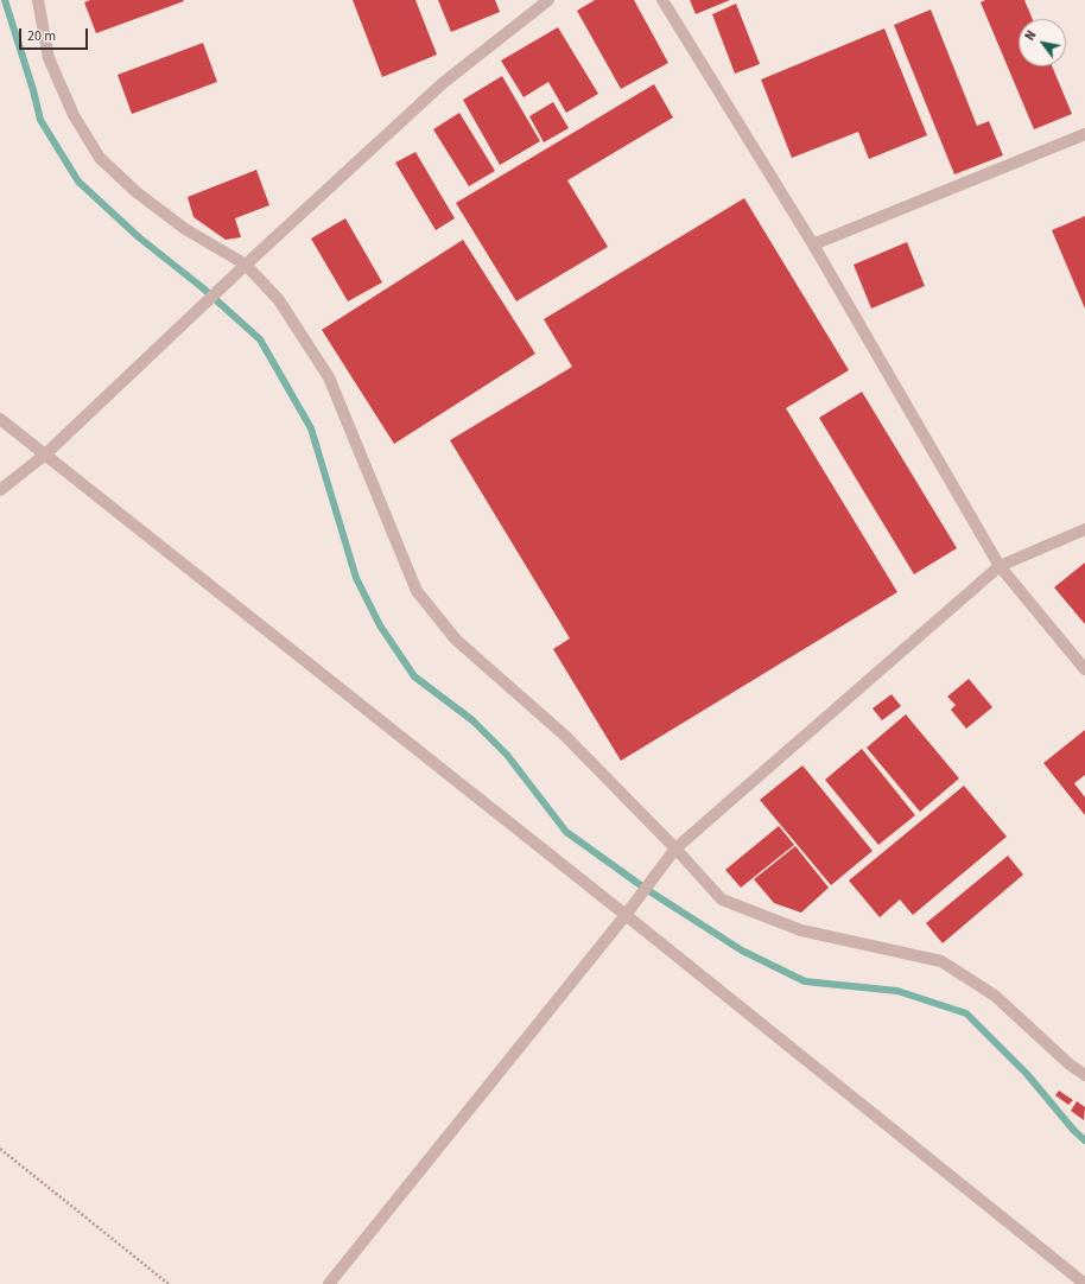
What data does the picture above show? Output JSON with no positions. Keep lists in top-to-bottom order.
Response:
{
  "scale_bar": "20 m",
  "north": "top left"
}
